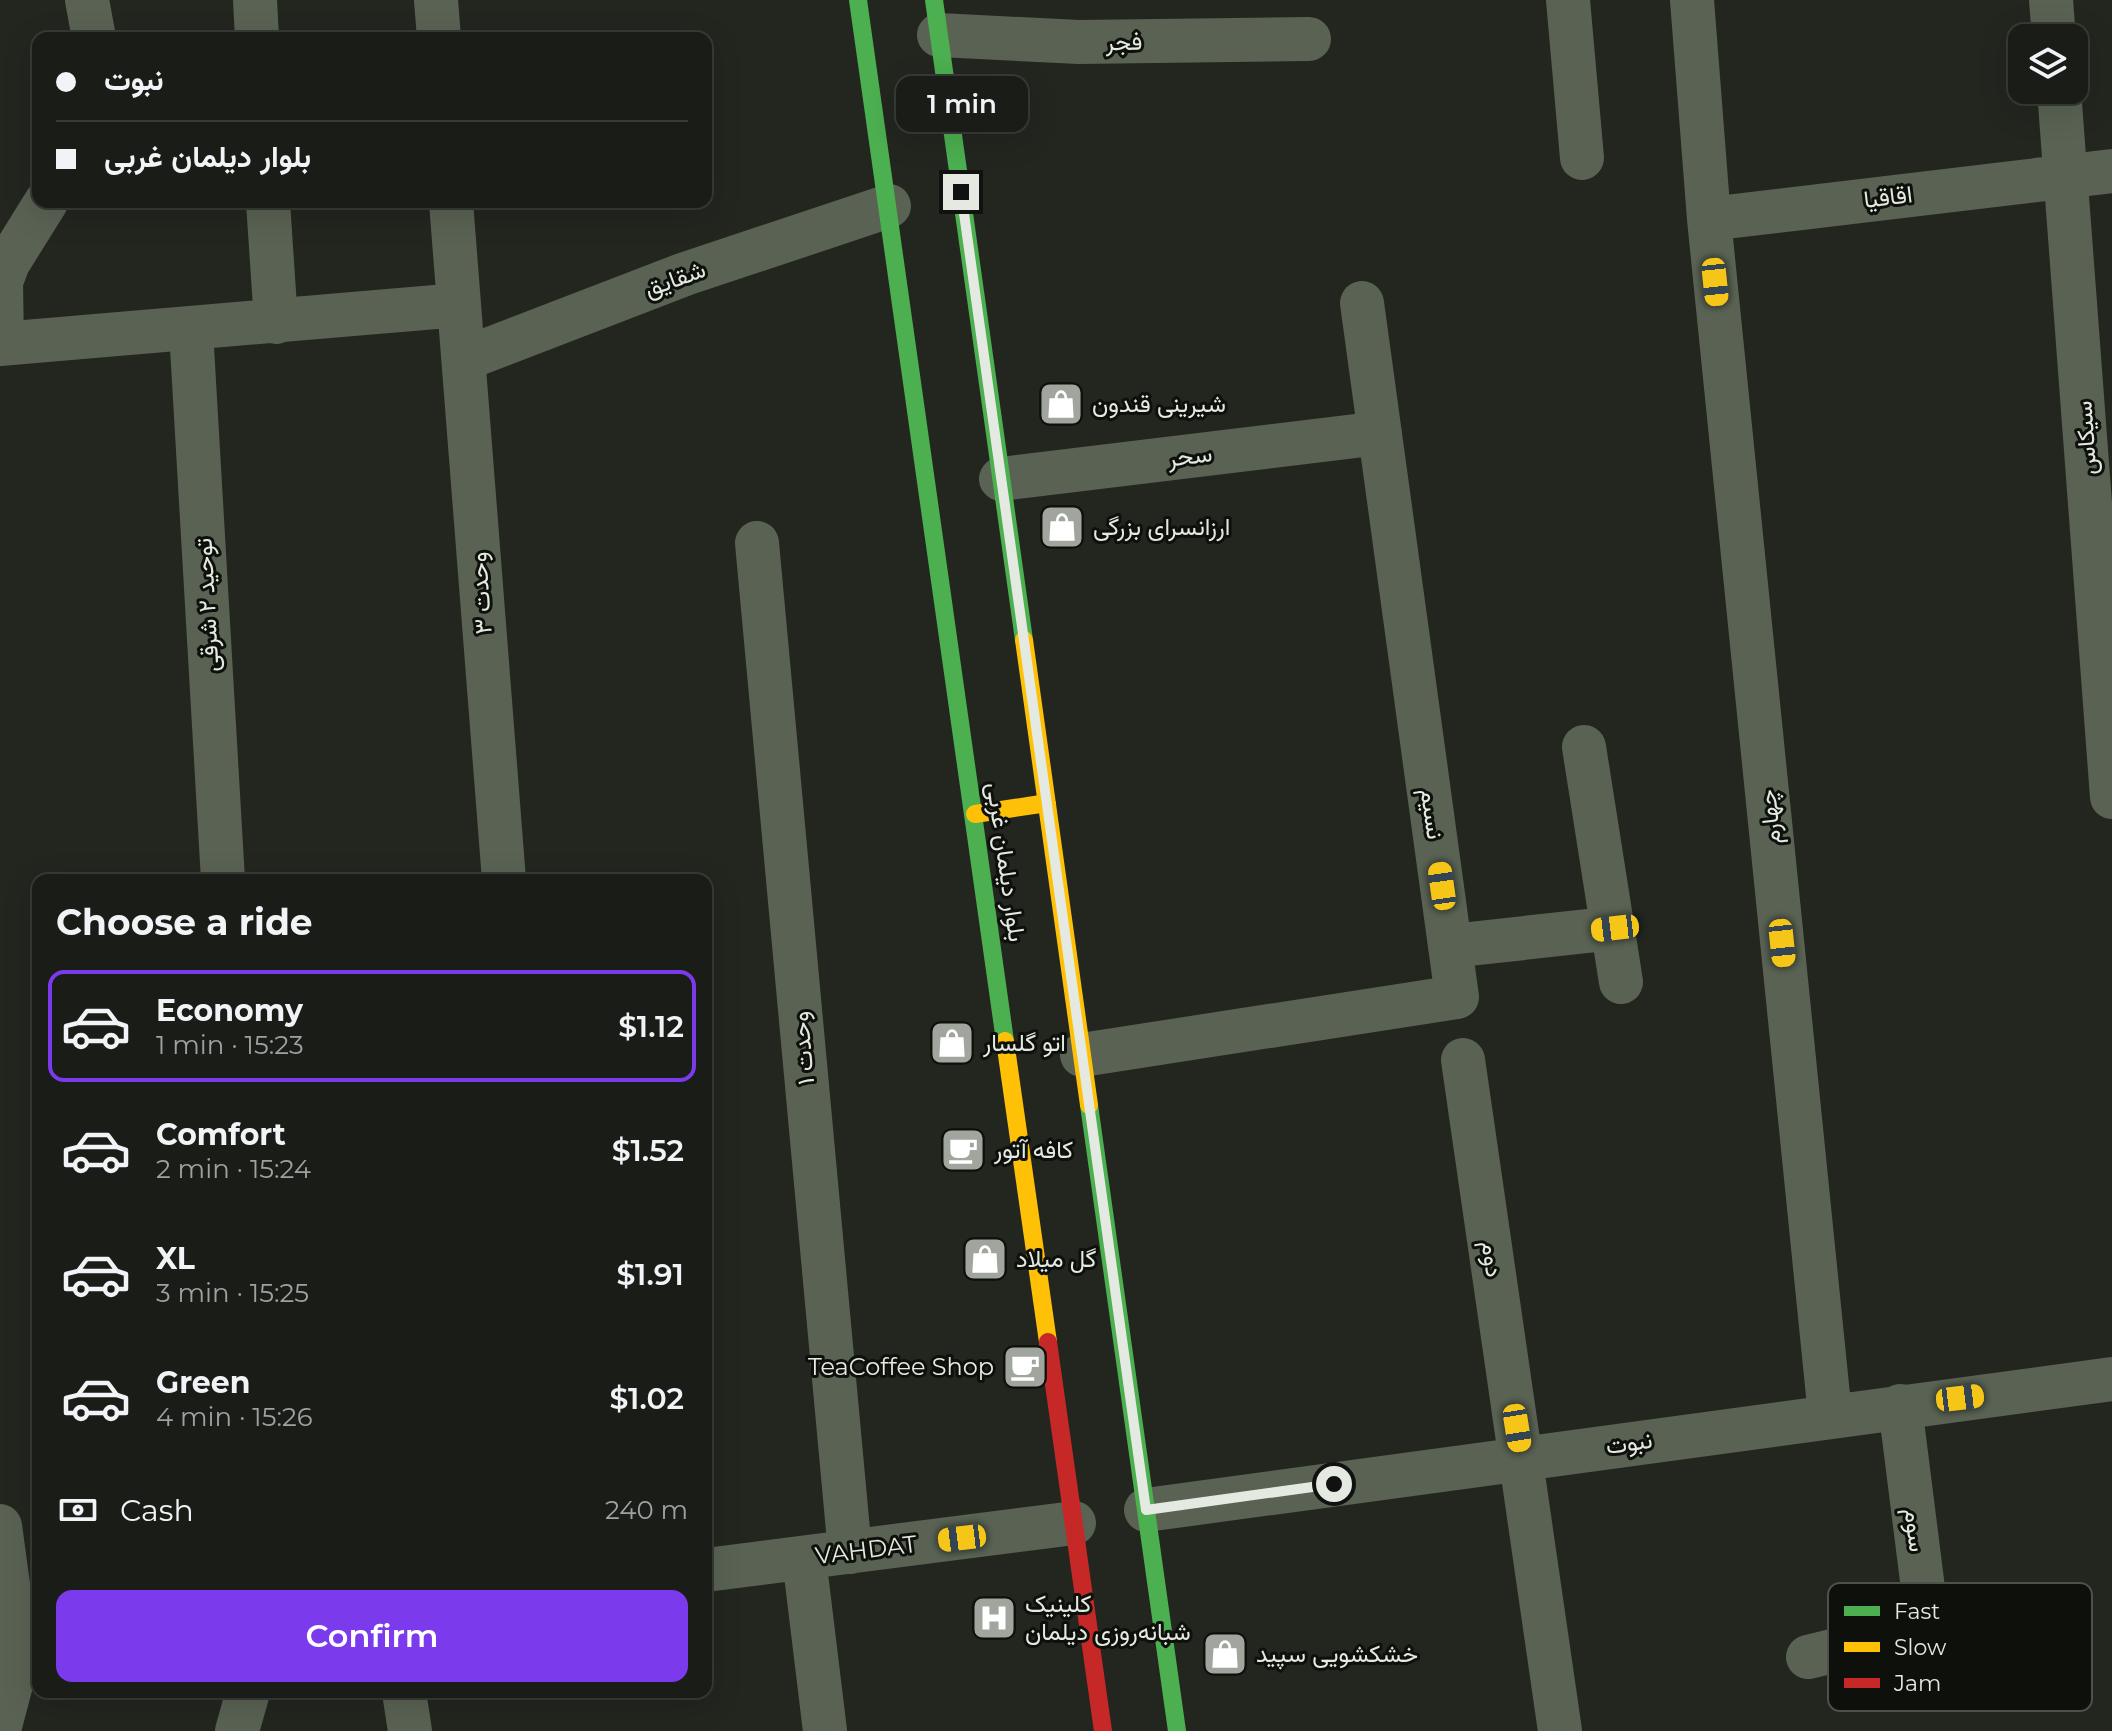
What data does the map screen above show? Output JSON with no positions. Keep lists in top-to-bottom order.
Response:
{
  "streets": {
    "main road": ["بلوار دیلمان غربی"],
    "street": [
      "فجر",
      "اقاقیا",
      "شقایق",
      "سیکاس",
      "سحر",
      "وحدت ۳",
      "توحید ۲ شرقی",
      "نسیم",
      "چهارم",
      "وحدت ۱",
      "دوم",
      "نبوت",
      "سوم",
      "VAHDAT"
    ]
  },
  "crossings": [
    ["فجر", "بلوار دیلمان غربی"],
    ["اقاقیا", "سیکاس"],
    ["اقاقیا", "چهارم"],
    ["شقایق", "وحدت ۳"],
    ["شقایق", "بلوار دیلمان غربی"],
    ["سحر", "نسیم"],
    ["سحر", "بلوار دیلمان غربی"],
    ["نسیم", "بلوار دیلمان غربی"],
    ["چهارم", "نبوت"],
    ["بلوار دیلمان غربی", "نبوت"],
    ["بلوار دیلمان غربی", "VAHDAT"],
    ["وحدت ۱", "VAHDAT"],
    ["دوم", "نبوت"],
    ["نبوت", "سوم"]
  ],
  "places": {
    "shop": [
      "شیرینی قندون",
      "ارزانسرای بزرگی",
      "اتو گلسار",
      "گل میلاد",
      "خشکشویی سپید"
    ],
    "cafe": ["کافه آتور", "TeaCoffee Shop"],
    "hospital": ["کلینیک شبانه‌روزی دیلمان"]
  },
  "legend": ["Fast", "Slow", "Jam"],
  "page": {
    "banner": ["نبوت", "بلوار دیلمان غربی"],
    "bubble": "1 min",
    "heading": "Choose a ride",
    "list": [
      {
        "name": "Economy",
        "note": "1 min · 15:23",
        "value": "$1.12"
      },
      {
        "name": "Comfort",
        "note": "2 min · 15:24",
        "value": "$1.52"
      },
      {
        "name": "XL",
        "note": "3 min · 15:25",
        "value": "$1.91"
      },
      {
        "name": "Green",
        "note": "4 min · 15:26",
        "value": "$1.02"
      }
    ],
    "pay": ["Cash", "240 m"],
    "buttons": "Confirm"
  }
}
